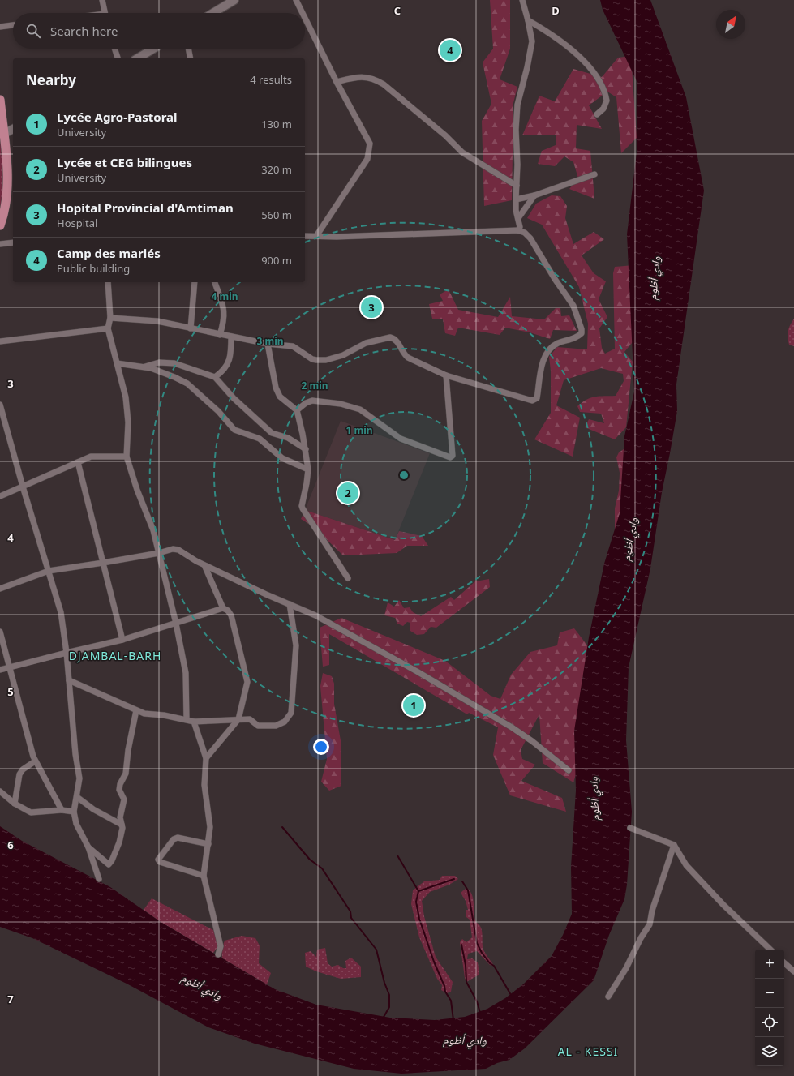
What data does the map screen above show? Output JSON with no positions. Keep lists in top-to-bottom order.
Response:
{
  "districts": ["DJAMBAL-BARH", "AL - KESSI"],
  "water": ["وادي أظوم"],
  "north": "top right",
  "page": {
    "search": "Search here",
    "pins": [
      "4",
      "3",
      "2",
      "1"
    ],
    "heading": ["Nearby", "4 results"],
    "list": [
      {
        "mark": "1",
        "name": "Lycée Agro-Pastoral",
        "note": "University",
        "value": "130 m"
      },
      {
        "mark": "2",
        "name": "Lycée et CEG bilingues",
        "note": "University",
        "value": "320 m"
      },
      {
        "mark": "3",
        "name": "Hopital Provincial d'Amtiman",
        "note": "Hospital",
        "value": "560 m"
      },
      {
        "mark": "4",
        "name": "Camp des mariés",
        "note": "Public building",
        "value": "900 m"
      }
    ],
    "map_buttons": ["+", "−"]
  },
  "grid": {
    "columns": ["C", "D"],
    "rows": [
      "3",
      "4",
      "5",
      "6",
      "7"
    ]
  },
  "rings": [
    "4 min",
    "3 min",
    "2 min",
    "1 min"
  ]
}
